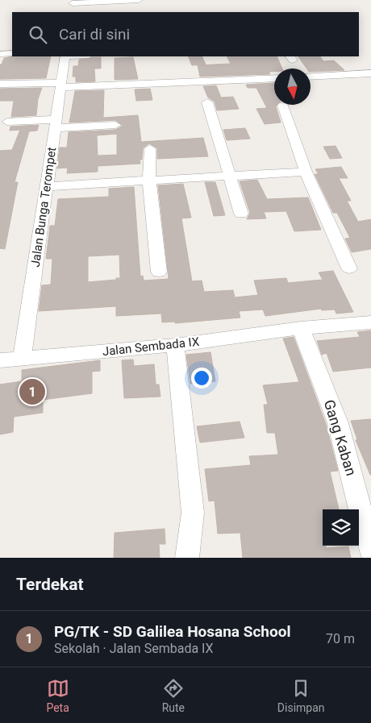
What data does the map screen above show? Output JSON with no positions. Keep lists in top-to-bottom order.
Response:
{
  "streets": {
    "street": ["Jalan Bunga Terompet", "Jalan Sembada IX", "Gang Kaban"]
  },
  "crossings": [
    ["Jalan Bunga Terompet", "Jalan Sembada IX"],
    ["Jalan Sembada IX", "Gang Kaban"]
  ],
  "north": "bottom",
  "page": {
    "search": "Cari di sini",
    "pins": "1",
    "heading": "Terdekat",
    "list": [
      {
        "mark": "1",
        "name": "PG/TK - SD Galilea Hosana School",
        "note": "Sekolah · Jalan Sembada IX",
        "value": "70 m"
      }
    ],
    "nav": ["Peta", "Rute", "Disimpan"]
  }
}
